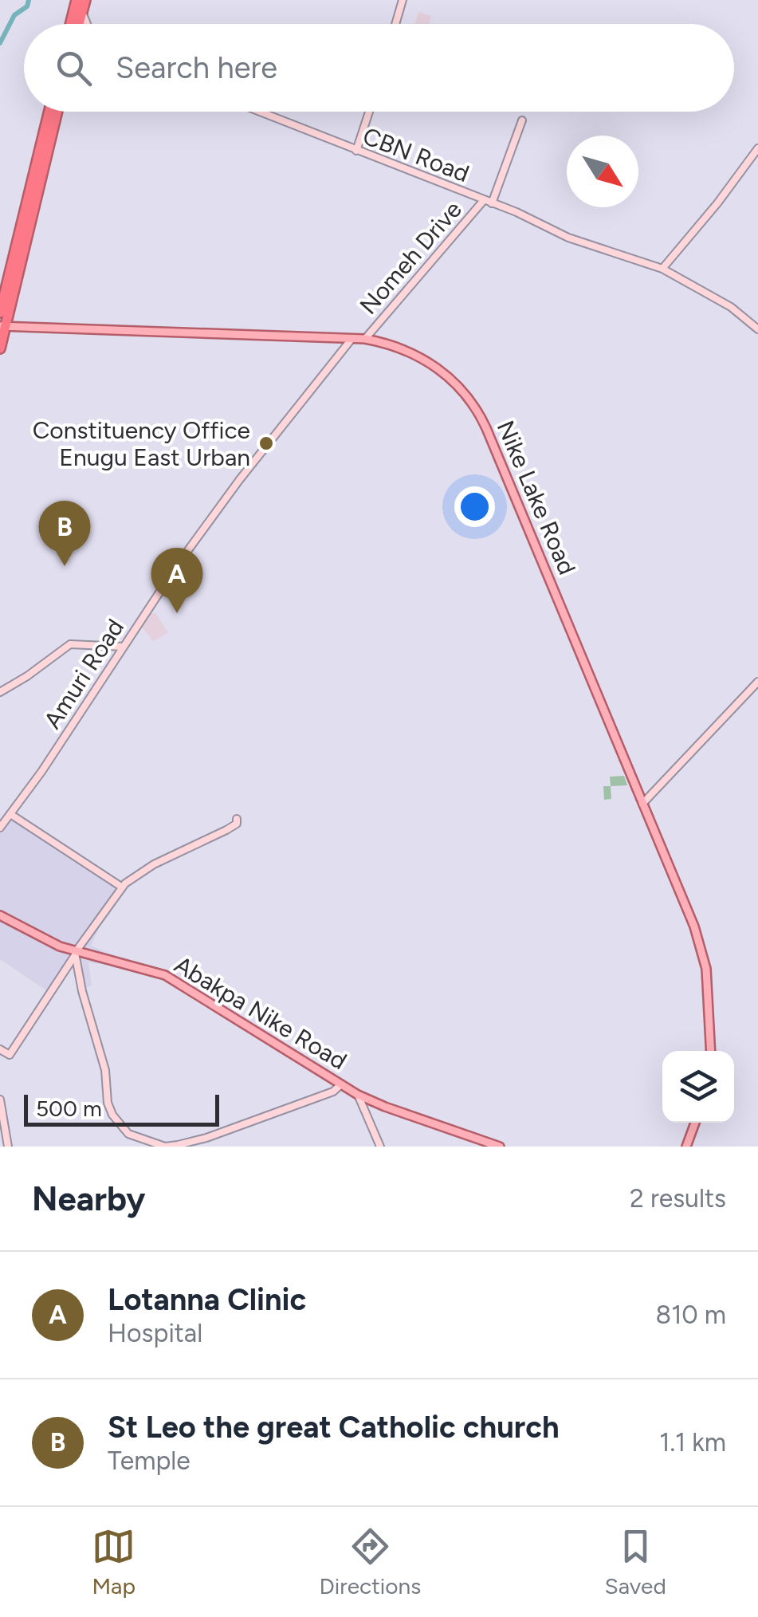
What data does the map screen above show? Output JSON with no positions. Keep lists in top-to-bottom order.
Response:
{
  "streets": {
    "main road": [
      "CBN Road",
      "Nomeh Drive",
      "Nike Lake Road",
      "Amuri Road",
      "Abakpa Nike Road"
    ]
  },
  "crossings": [
    ["CBN Road", "Nomeh Drive"],
    ["Nomeh Drive", "Nike Lake Road"],
    ["Nomeh Drive", "Amuri Road"],
    ["Nike Lake Road", "Amuri Road"]
  ],
  "places": ["Constituency Office Enugu East Urban"],
  "scale_bar": "500 m",
  "north": "bottom right",
  "page": {
    "search": "Search here",
    "pins": ["B", "A"],
    "scale": "500 m",
    "heading": ["Nearby", "2 results"],
    "list": [
      {
        "mark": "A",
        "name": "Lotanna Clinic",
        "note": "Hospital",
        "value": "810 m"
      },
      {
        "mark": "B",
        "name": "St Leo the great Catholic church",
        "note": "Temple",
        "value": "1.1 km"
      }
    ],
    "nav": ["Map", "Directions", "Saved"]
  }
}
